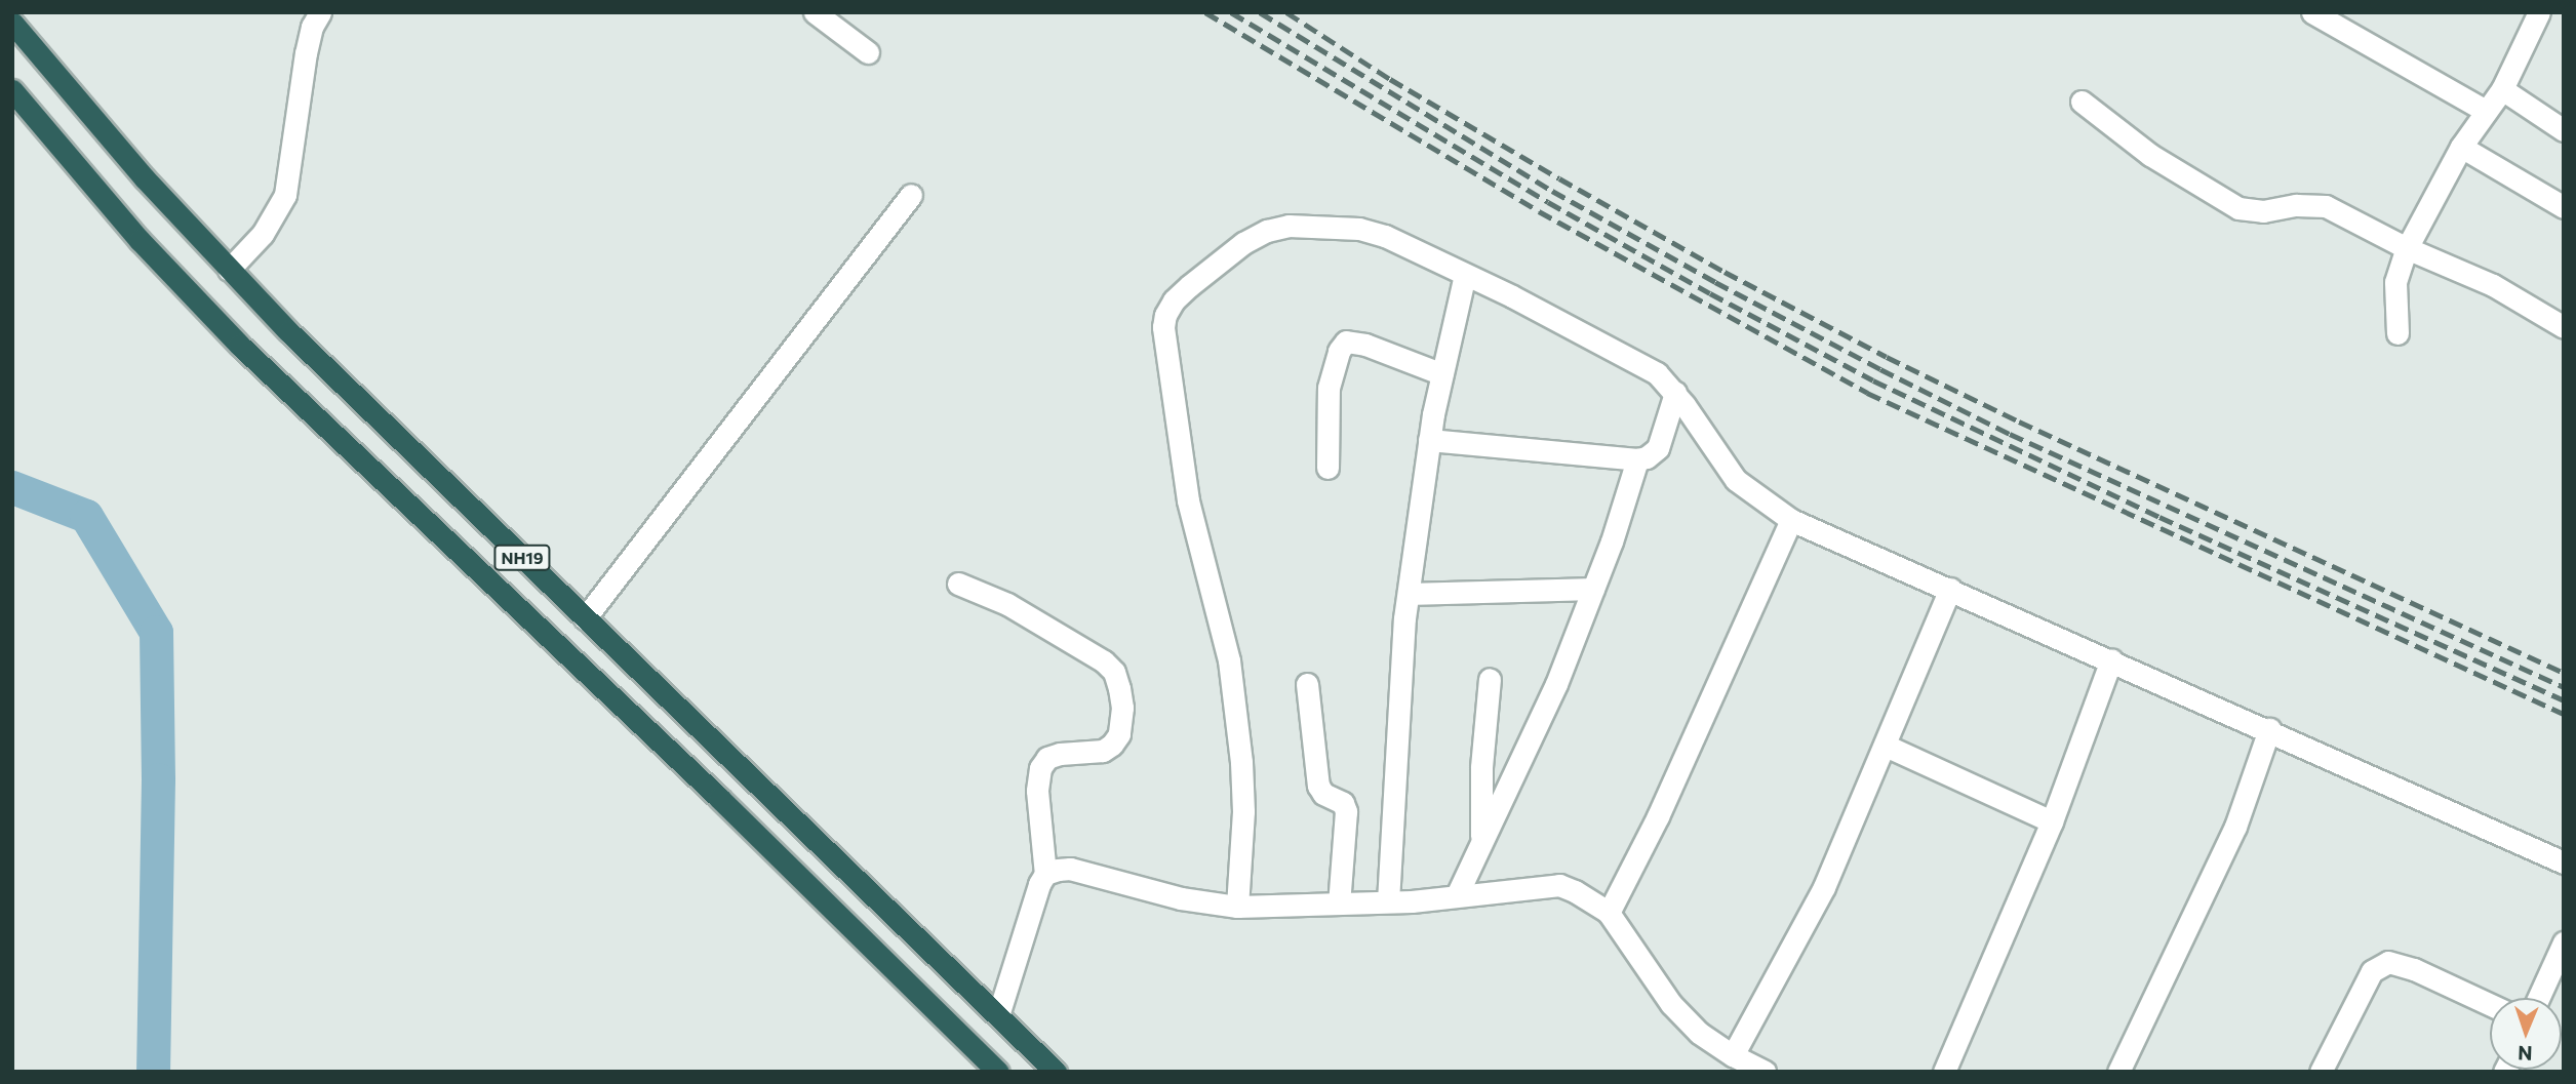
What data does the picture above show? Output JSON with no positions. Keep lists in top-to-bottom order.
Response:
{
  "streets": {
    "highway": ["NH19"]
  },
  "north": "bottom"
}
